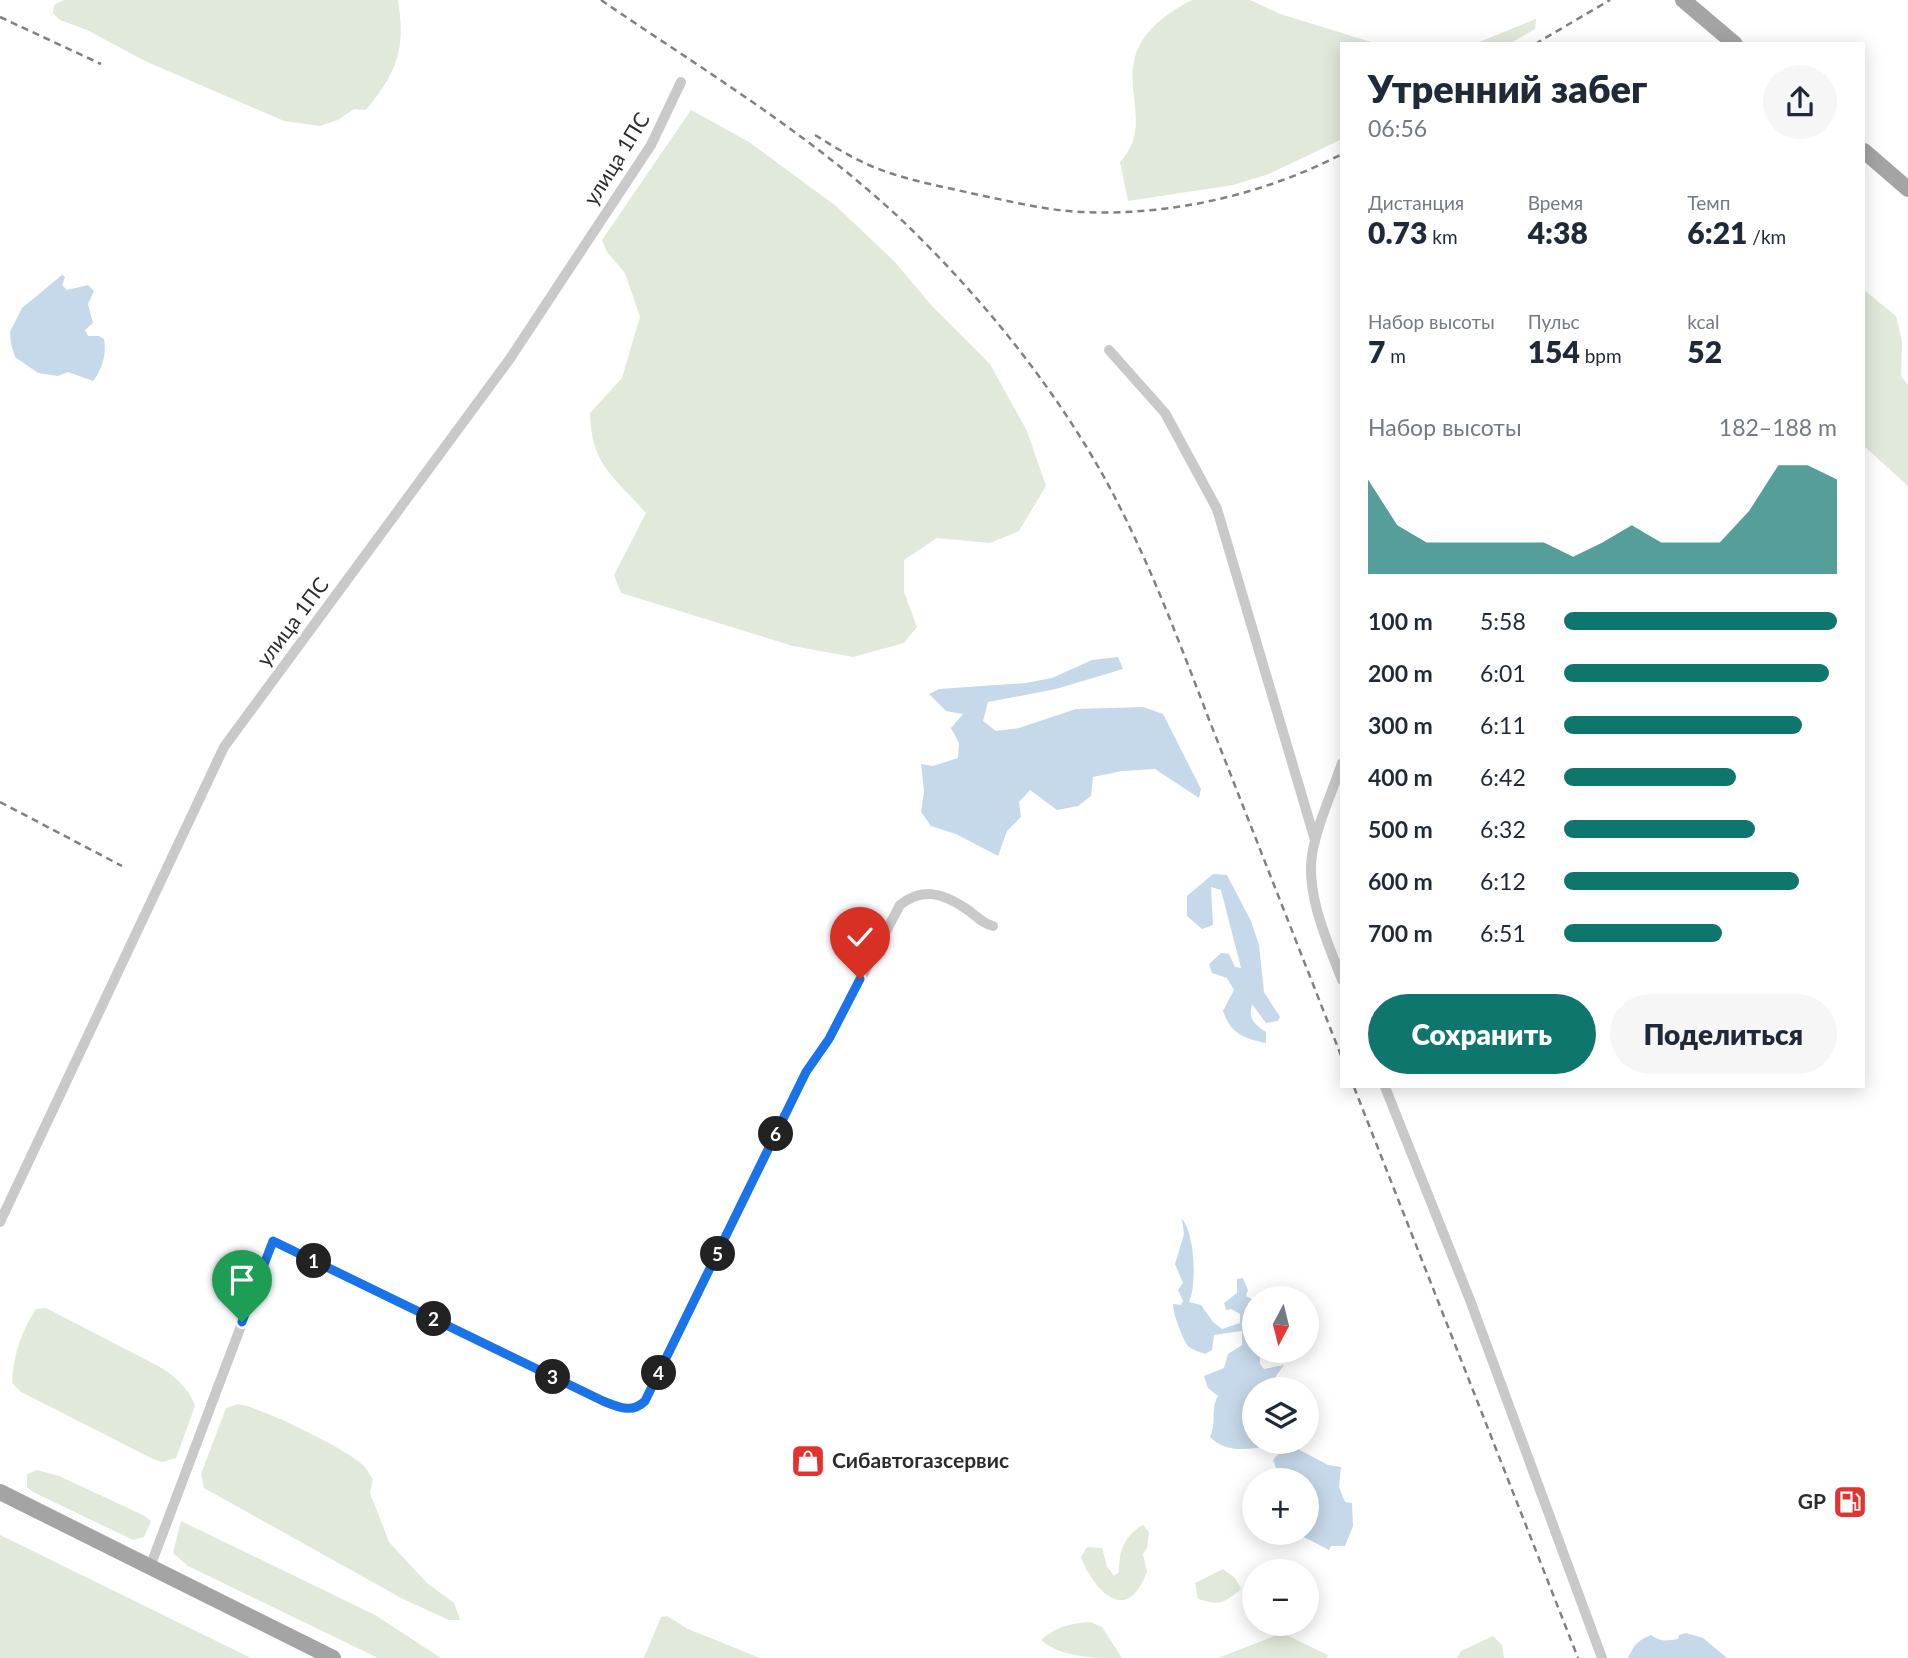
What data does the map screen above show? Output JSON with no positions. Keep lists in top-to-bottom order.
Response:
{
  "streets": {
    "street": ["улица 1ПС"]
  },
  "places": {
    "shop": ["Сибавтогазсервис"],
    "fuel station": ["GP"]
  },
  "north": "bottom",
  "page": {
    "heading": ["Утренний забег", "06:56"],
    "stats": [
      ["Дистанция", "0.73 km"],
      ["Время", "4:38"],
      ["Темп", "6:21 /km"],
      ["Набор высоты", "7 m"],
      ["Пульс", "154 bpm"],
      ["kcal", "52"]
    ],
    "chart": ["Набор высоты", "182–188 m"],
    "list": [
      {
        "name": "100 m",
        "note": "5:58"
      },
      {
        "name": "200 m",
        "note": "6:01"
      },
      {
        "name": "300 m",
        "note": "6:11"
      },
      {
        "name": "400 m",
        "note": "6:42"
      },
      {
        "name": "500 m",
        "note": "6:32"
      },
      {
        "name": "600 m",
        "note": "6:12"
      },
      {
        "name": "700 m",
        "note": "6:51"
      }
    ],
    "buttons": ["Сохранить", "Поделиться"],
    "pins": [
      "6",
      "5",
      "1",
      "2",
      "4",
      "3"
    ],
    "map_buttons": ["+", "−"]
  }
}
